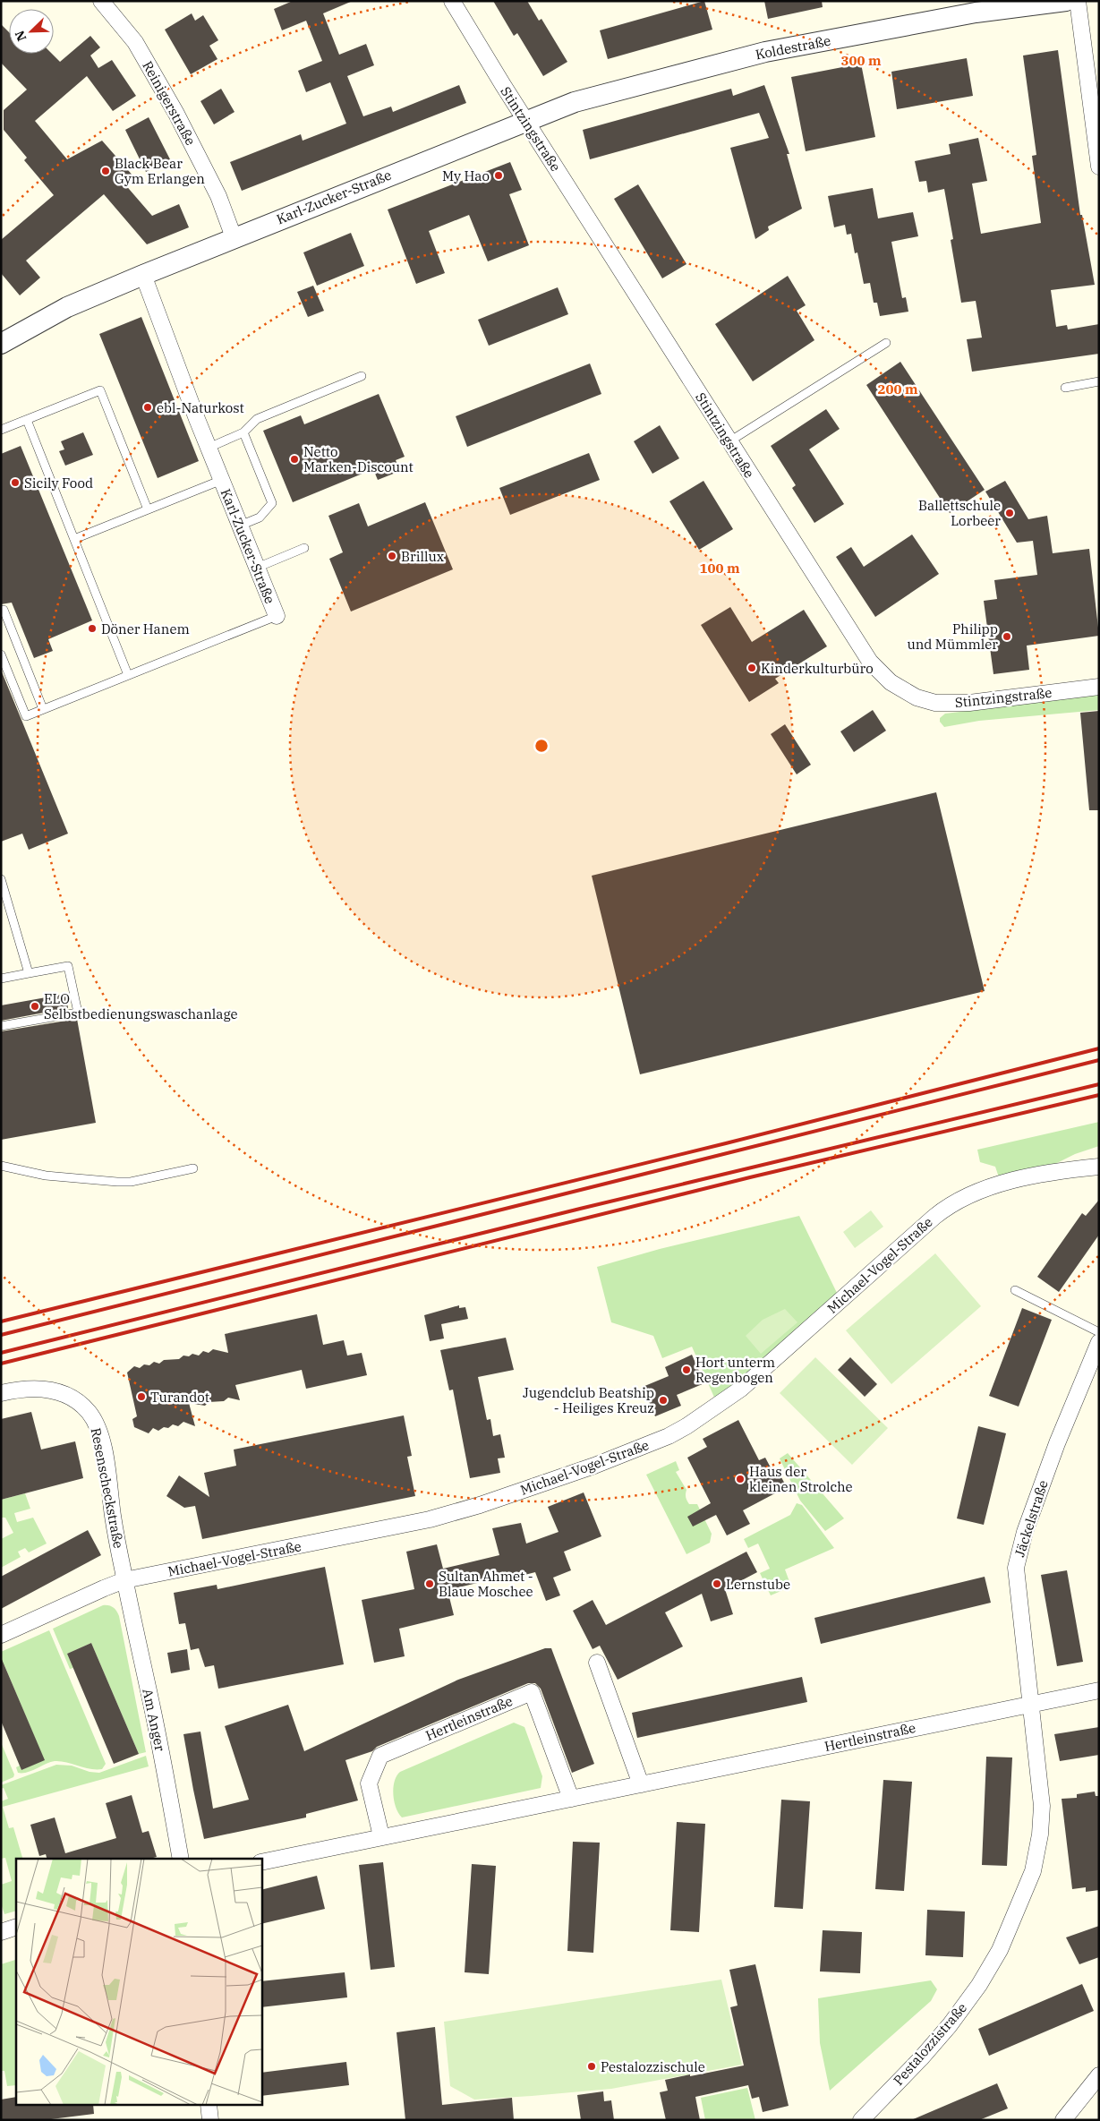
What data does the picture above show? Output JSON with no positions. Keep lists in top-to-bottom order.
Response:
{
  "streets": {
    "street": [
      "Koldestraße",
      "Reinigerstraße",
      "Stintzingstraße",
      "Karl-Zucker-Straße",
      "Michael-Vogel-Straße",
      "Resenscheckstraße",
      "Jäckelstraße",
      "Hertleinstraße",
      "Am Anger",
      "Pestalozzistraße"
    ]
  },
  "crossings": [
    ["Koldestraße", "Stintzingstraße"],
    ["Koldestraße", "Karl-Zucker-Straße"],
    ["Reinigerstraße", "Karl-Zucker-Straße"],
    ["Stintzingstraße", "Karl-Zucker-Straße"],
    ["Michael-Vogel-Straße", "Resenscheckstraße"],
    ["Michael-Vogel-Straße", "Am Anger"],
    ["Resenscheckstraße", "Am Anger"],
    ["Jäckelstraße", "Hertleinstraße"],
    ["Jäckelstraße", "Pestalozzistraße"],
    ["Hertleinstraße", "Pestalozzistraße"]
  ],
  "places": [
    "Black Bear Gym Erlangen",
    "My Hao",
    "ebl-Naturkost",
    "Netto Marken-Discount",
    "Sicily Food",
    "Ballettschule Lorbeer",
    "Brillux",
    "Döner Hanem",
    "Philipp und Mümmler",
    "Kinderkulturbüro",
    "ELO Selbstbedienungswaschanlage",
    "Hort unterm Regenbogen",
    "Turandot",
    "Jugendclub Beatship - Heiliges Kreuz",
    "Haus der kleinen Strolche",
    "Sultan Ahmet - Blaue Moschee",
    "Lernstube",
    "Pestalozzischule"
  ],
  "north": "bottom left",
  "rings": ["300 m", "200 m", "100 m"]
}
